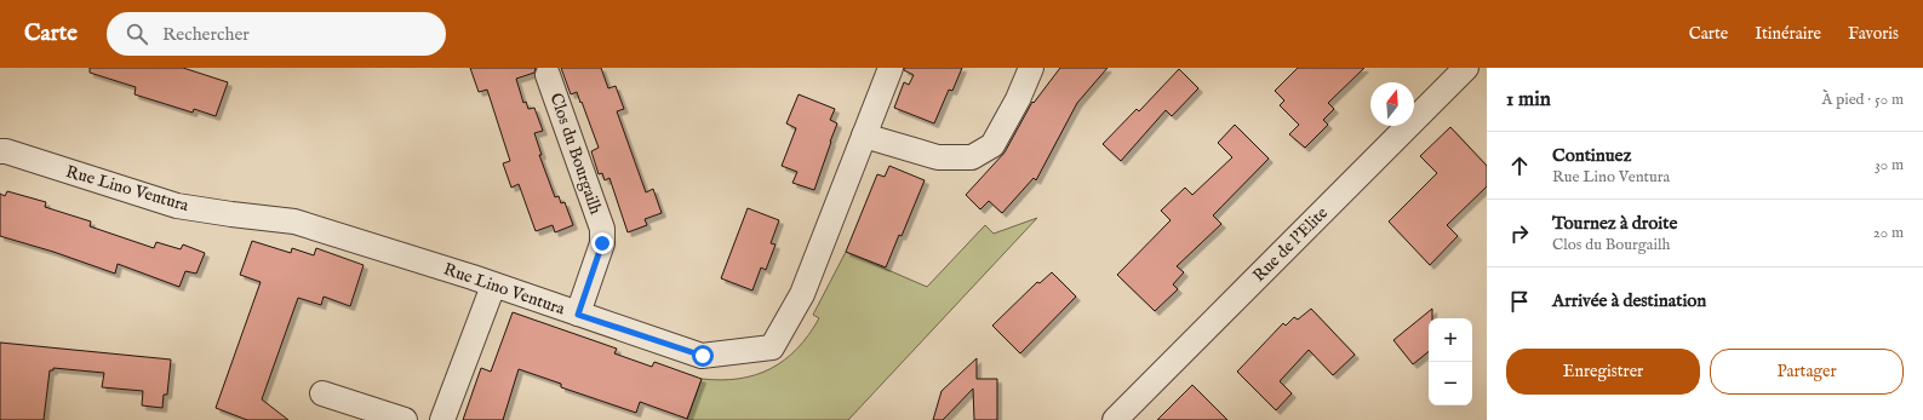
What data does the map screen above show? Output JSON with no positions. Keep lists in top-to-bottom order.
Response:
{
  "streets": {
    "street": ["Clos du Bourgailh", "Rue Lino Ventura", "Rue de l'Elite"]
  },
  "crossings": [
    ["Clos du Bourgailh", "Rue Lino Ventura"]
  ],
  "north": "top",
  "page": {
    "header": "Carte",
    "search": "Rechercher",
    "nav": ["Carte", "Itinéraire", "Favoris"],
    "heading": ["1 min", "À pied · 50 m"],
    "list": [
      ["Continuez", "Rue Lino Ventura", "30 m"],
      ["Tournez à droite", "Clos du Bourgailh", "20 m"],
      "Arrivée à destination"
    ],
    "map_buttons": ["+", "−"],
    "buttons": ["Enregistrer", "Partager"]
  }
}
